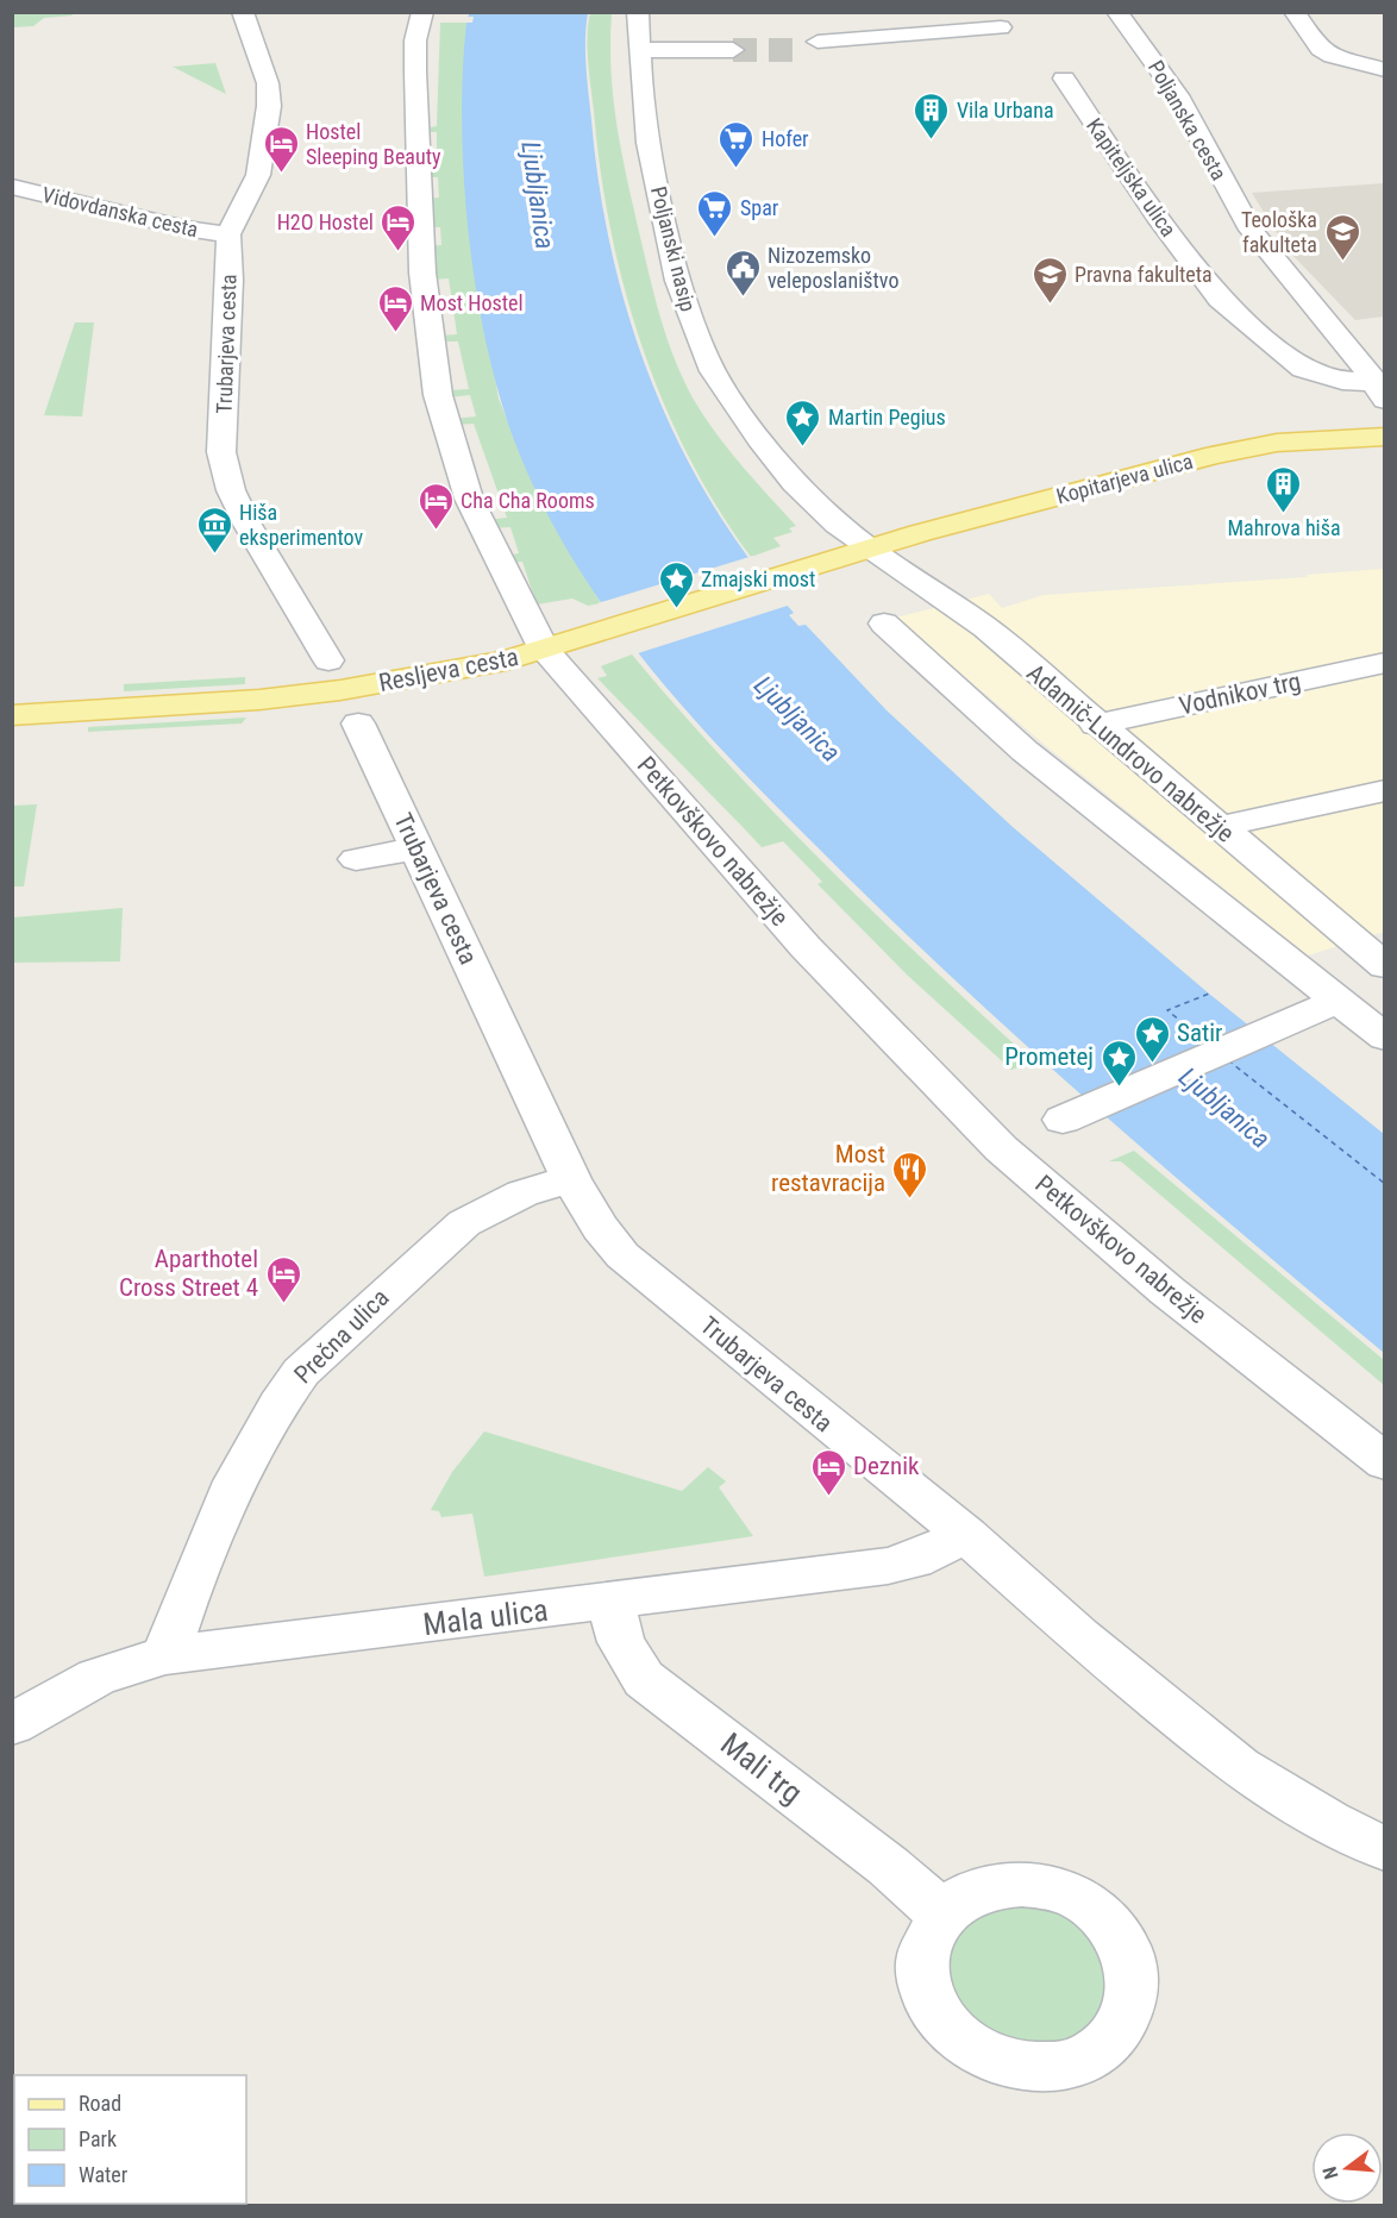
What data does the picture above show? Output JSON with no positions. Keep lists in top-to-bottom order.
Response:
{
  "streets": {
    "main road": ["Kopitarjeva ulica", "Resljeva cesta"],
    "street": [
      "Poljanska cesta",
      "Kapiteljska ulica",
      "Vidovdanska cesta",
      "Poljanski nasip",
      "Trubarjeva cesta",
      "Vodnikov trg",
      "Adamič-Lundrovo nabrežje",
      "Petkovškovo nabrežje",
      "Prečna ulica",
      "Mala ulica",
      "Mali trg"
    ]
  },
  "crossings": [
    ["Poljanska cesta", "Kapiteljska ulica"],
    ["Vidovdanska cesta", "Trubarjeva cesta"],
    ["Poljanski nasip", "Kopitarjeva ulica"],
    ["Poljanski nasip", "Resljeva cesta"],
    ["Poljanski nasip", "Adamič-Lundrovo nabrežje"],
    ["Trubarjeva cesta", "Prečna ulica"],
    ["Trubarjeva cesta", "Mala ulica"],
    ["Kopitarjeva ulica", "Resljeva cesta"],
    ["Kopitarjeva ulica", "Adamič-Lundrovo nabrežje"],
    ["Resljeva cesta", "Adamič-Lundrovo nabrežje"],
    ["Resljeva cesta", "Petkovškovo nabrežje"],
    ["Vodnikov trg", "Adamič-Lundrovo nabrežje"],
    ["Prečna ulica", "Mala ulica"],
    ["Mala ulica", "Mali trg"]
  ],
  "water": ["Ljubljanica"],
  "places": {
    "building": ["Vila Urbana", "Mahrova hiša"],
    "supermarket": ["Hofer", "Spar"],
    "hotel": [
      "Hostel Sleeping Beauty",
      "H2O Hostel",
      "Most Hostel",
      "Cha Cha Rooms",
      "Aparthotel Cross Street 4",
      "Deznik"
    ],
    "school or university": ["Teološka fakulteta", "Pravna fakulteta"],
    "public building": ["Nizozemsko veleposlaništvo"],
    "place": [
      "Martin Pegius",
      "Zmajski most",
      "Satir",
      "Prometej"
    ],
    "museum": ["Hiša eksperimentov"],
    "restaurant": ["Most restavracija"]
  },
  "legend": ["Road", "Park", "Water"],
  "north": "left"
}
